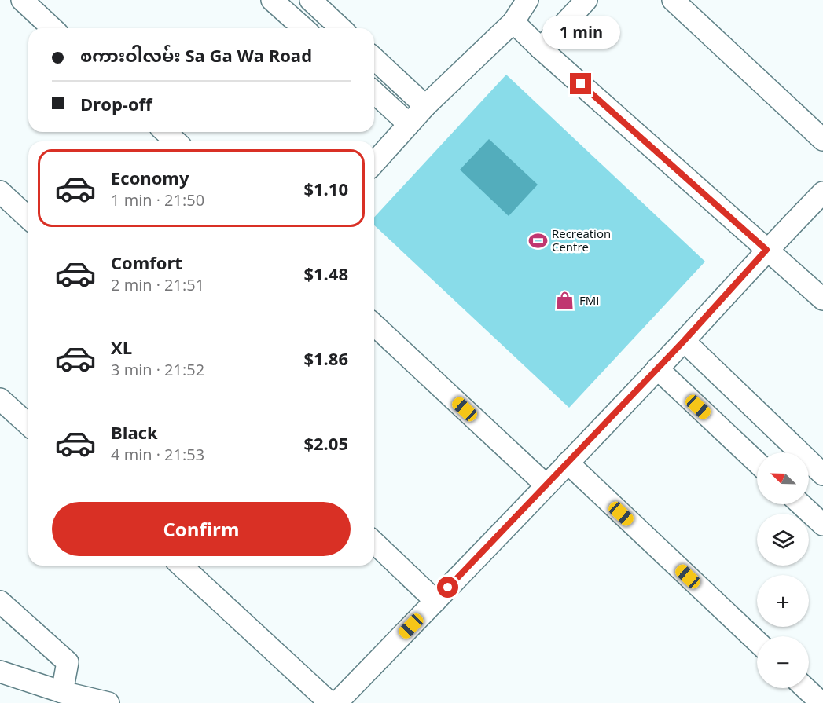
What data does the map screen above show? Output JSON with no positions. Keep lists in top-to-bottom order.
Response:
{
  "places": {
    "sports": ["Recreation Centre"],
    "shop": ["FMI"]
  },
  "north": "top left",
  "page": {
    "bubble": "1 min",
    "banner": ["စကားဝါလမ်း Sa Ga Wa Road", "Drop-off"],
    "list": [
      {
        "name": "Economy",
        "note": "1 min · 21:50",
        "value": "$1.10"
      },
      {
        "name": "Comfort",
        "note": "2 min · 21:51",
        "value": "$1.48"
      },
      {
        "name": "XL",
        "note": "3 min · 21:52",
        "value": "$1.86"
      },
      {
        "name": "Black",
        "note": "4 min · 21:53",
        "value": "$2.05"
      }
    ],
    "map_buttons": ["+", "−"],
    "buttons": "Confirm"
  }
}
